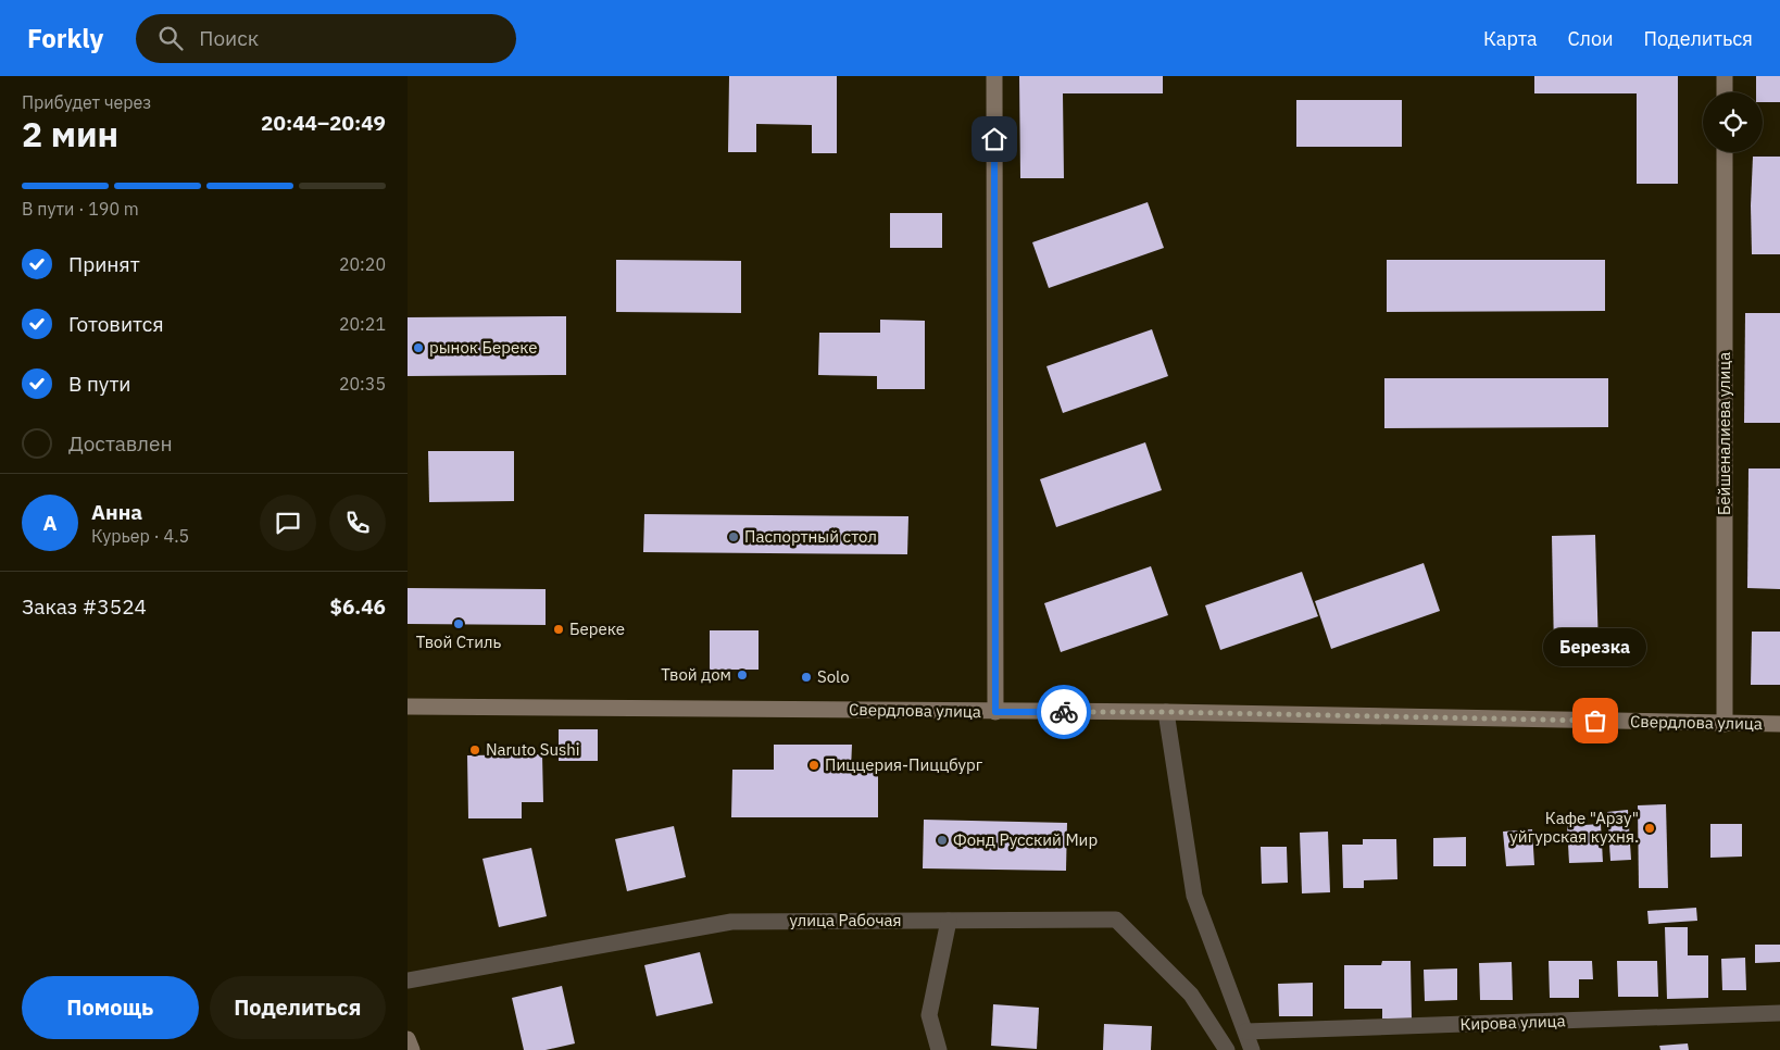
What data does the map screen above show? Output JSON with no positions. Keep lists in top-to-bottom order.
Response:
{
  "streets": {
    "street": [
      "Бейшеналиева улица",
      "Свердлова улица",
      "улица Рабочая",
      "Кирова улица"
    ]
  },
  "crossings": [
    ["Бейшеналиева улица", "Свердлова улица"]
  ],
  "places": [
    "рынок Береке",
    "Паспортный стол",
    "Твой Стиль",
    "Береке",
    "Твой дом",
    "Solo",
    "Березка",
    "Naruto Sushi",
    "Пиццерия-Пиццбург",
    "Кафе \"Арзу\" уйгурская кухня.",
    "Фонд Русский Мир"
  ],
  "page": {
    "header": "Forkly",
    "search": "Поиск",
    "nav": ["Карта", "Слои", "Поделиться"],
    "heading": ["2 мин", "Прибудет через", "20:44–20:49"],
    "panel": [
      "Анна",
      "Курьер · 4.5",
      "Заказ #3524",
      "$6.46"
    ],
    "bar": "В пути · 190 m",
    "list": [
      ["Принят", "20:20"],
      ["Готовится", "20:21"],
      ["В пути", "20:35"],
      "Доставлен"
    ],
    "round": "А",
    "bubble": "Березка",
    "buttons": ["Помощь", "Поделиться"]
  }
}
